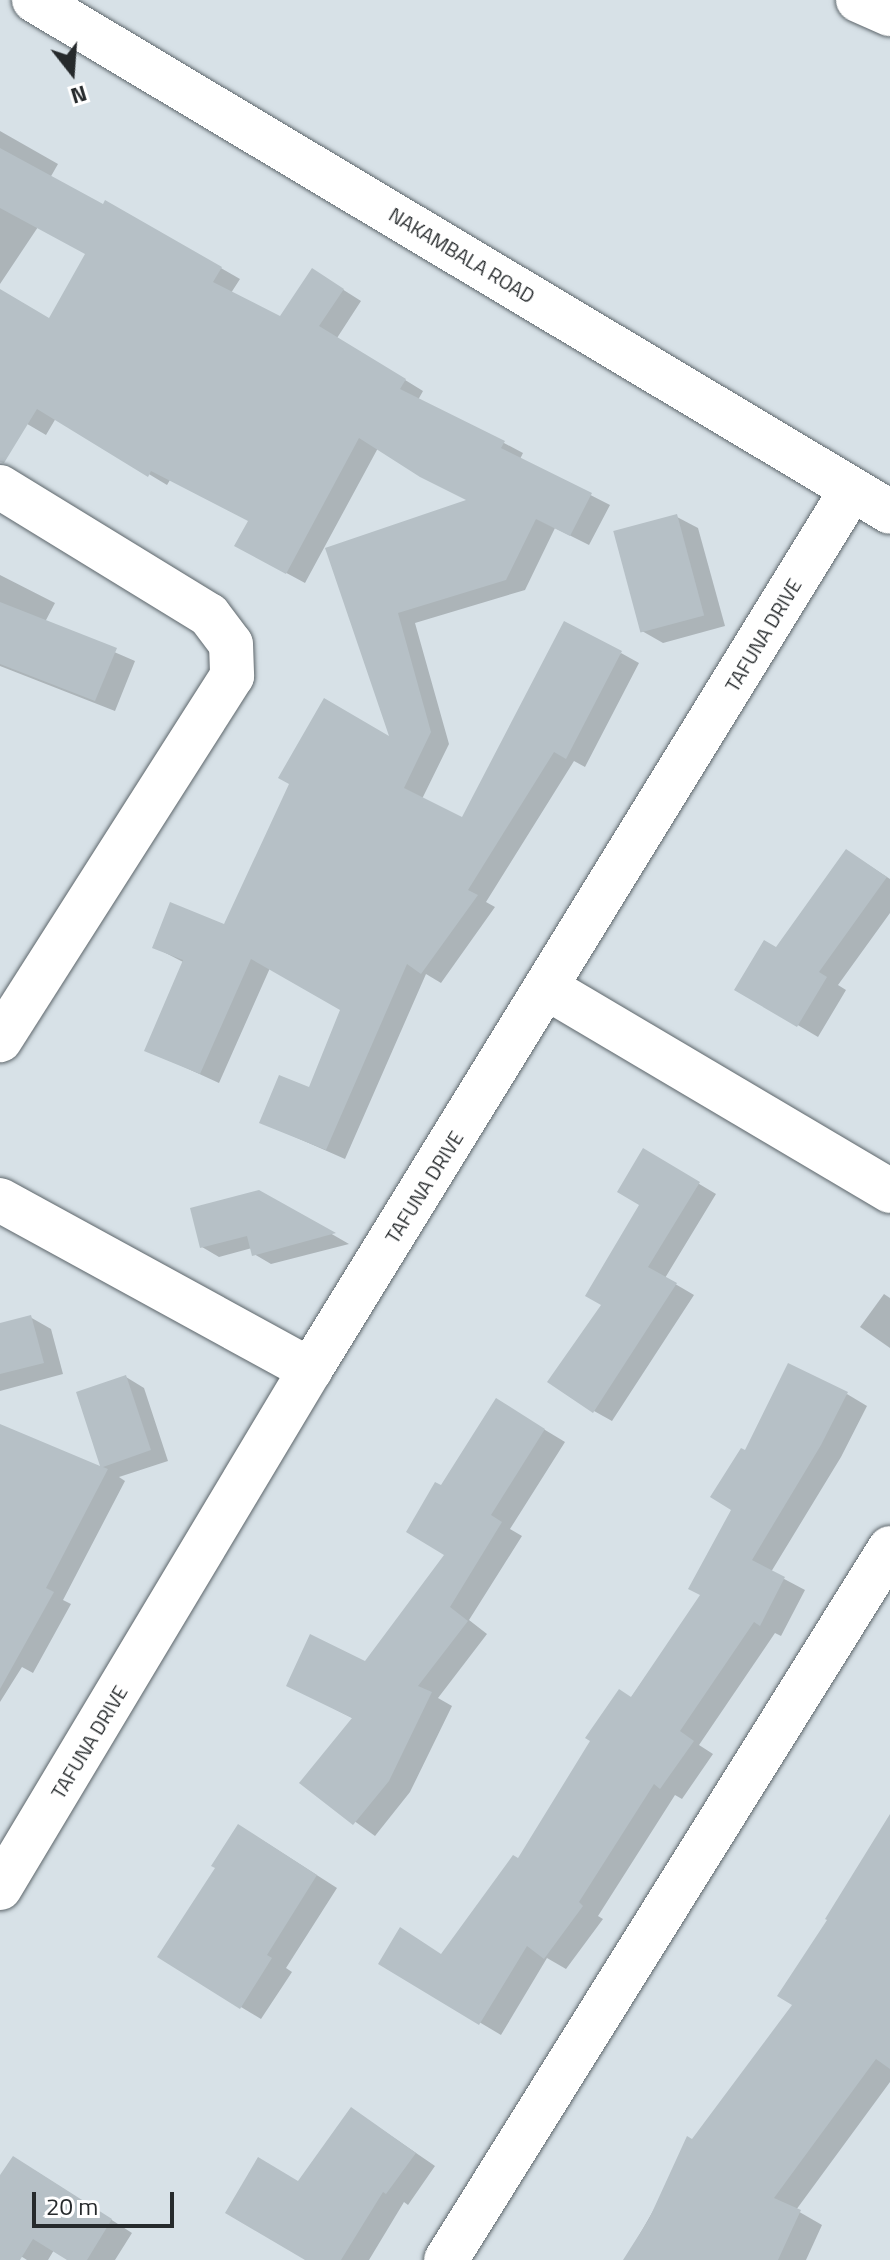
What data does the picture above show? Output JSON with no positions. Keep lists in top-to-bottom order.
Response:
{
  "streets": {
    "main road": ["NAKAMBALA ROAD", "TAFUNA DRIVE"]
  },
  "crossings": [
    ["NAKAMBALA ROAD", "TAFUNA DRIVE"]
  ],
  "scale_bar": "20 m",
  "north": "bottom"
}
